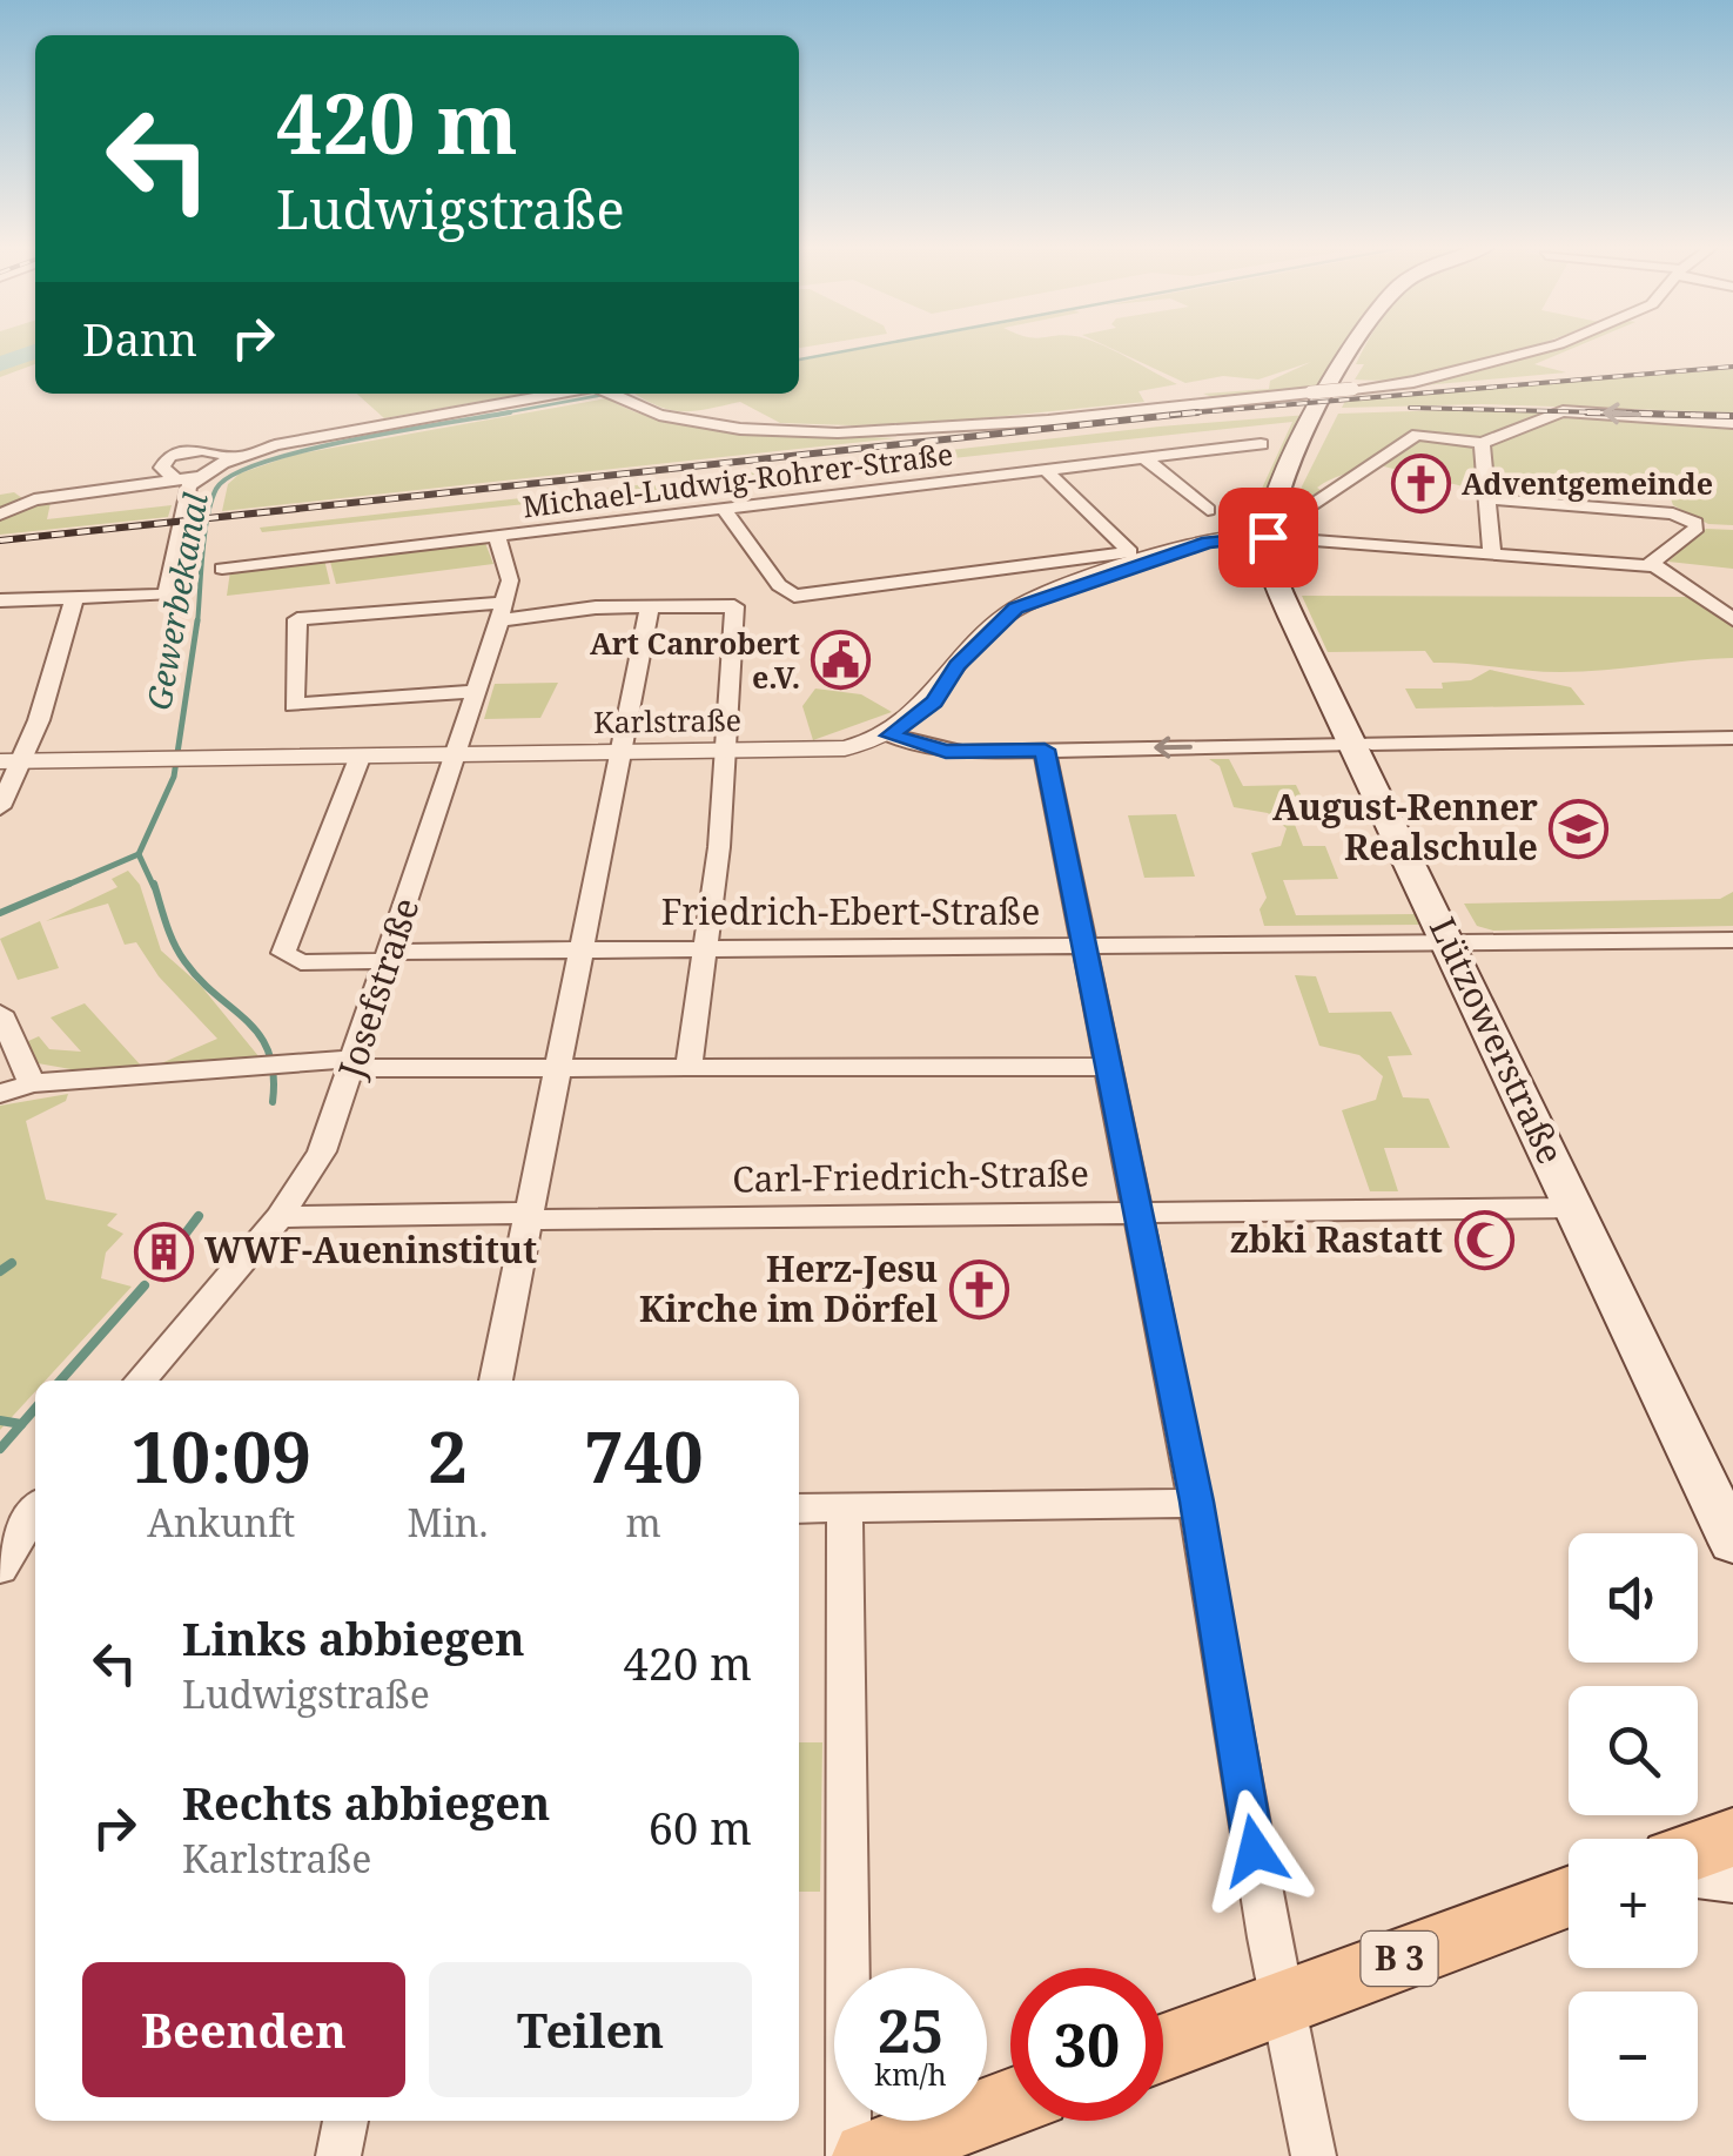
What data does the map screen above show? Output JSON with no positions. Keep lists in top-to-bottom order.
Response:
{
  "streets": {
    "main road": ["Lützowerstraße", "B 3"],
    "street": [
      "Michael-Ludwig-Rohrer-Straße",
      "Karlstraße",
      "Friedrich-Ebert-Straße",
      "Josefstraße",
      "Carl-Friedrich-Straße"
    ]
  },
  "crossings": [
    ["Michael-Ludwig-Rohrer-Straße", "Josefstraße"],
    ["Karlstraße", "Friedrich-Ebert-Straße"],
    ["Karlstraße", "Josefstraße"],
    ["Karlstraße", "Lützowerstraße"],
    ["Friedrich-Ebert-Straße", "Josefstraße"],
    ["Friedrich-Ebert-Straße", "Lützowerstraße"],
    ["Josefstraße", "Carl-Friedrich-Straße"],
    ["Lützowerstraße", "Carl-Friedrich-Straße"]
  ],
  "water": ["Gewerbekanal"],
  "places": {
    "church": ["Adventgemeinde", "Herz-Jesu Kirche im Dörfel"],
    "public building": ["Art Canrobert e.V."],
    "school or university": ["August-Renner Realschule"],
    "mosque": ["zbki Rastatt"],
    "building": ["WWF-Aueninstitut"]
  },
  "page": {
    "turn": ["420 m", "Ludwigstraße"],
    "then": "Dann",
    "eta": [
      "10:09",
      "Ankunft",
      "2",
      "Min.",
      "740",
      "m"
    ],
    "map_buttons": ["+", "−"],
    "list": [
      {
        "name": "Links abbiegen",
        "note": "Ludwigstraße",
        "value": "420 m"
      },
      {
        "name": "Rechts abbiegen",
        "note": "Karlstraße",
        "value": "60 m"
      }
    ],
    "buttons": ["Beenden", "Teilen"],
    "speed": "25 km/h",
    "limit": "30"
  }
}
